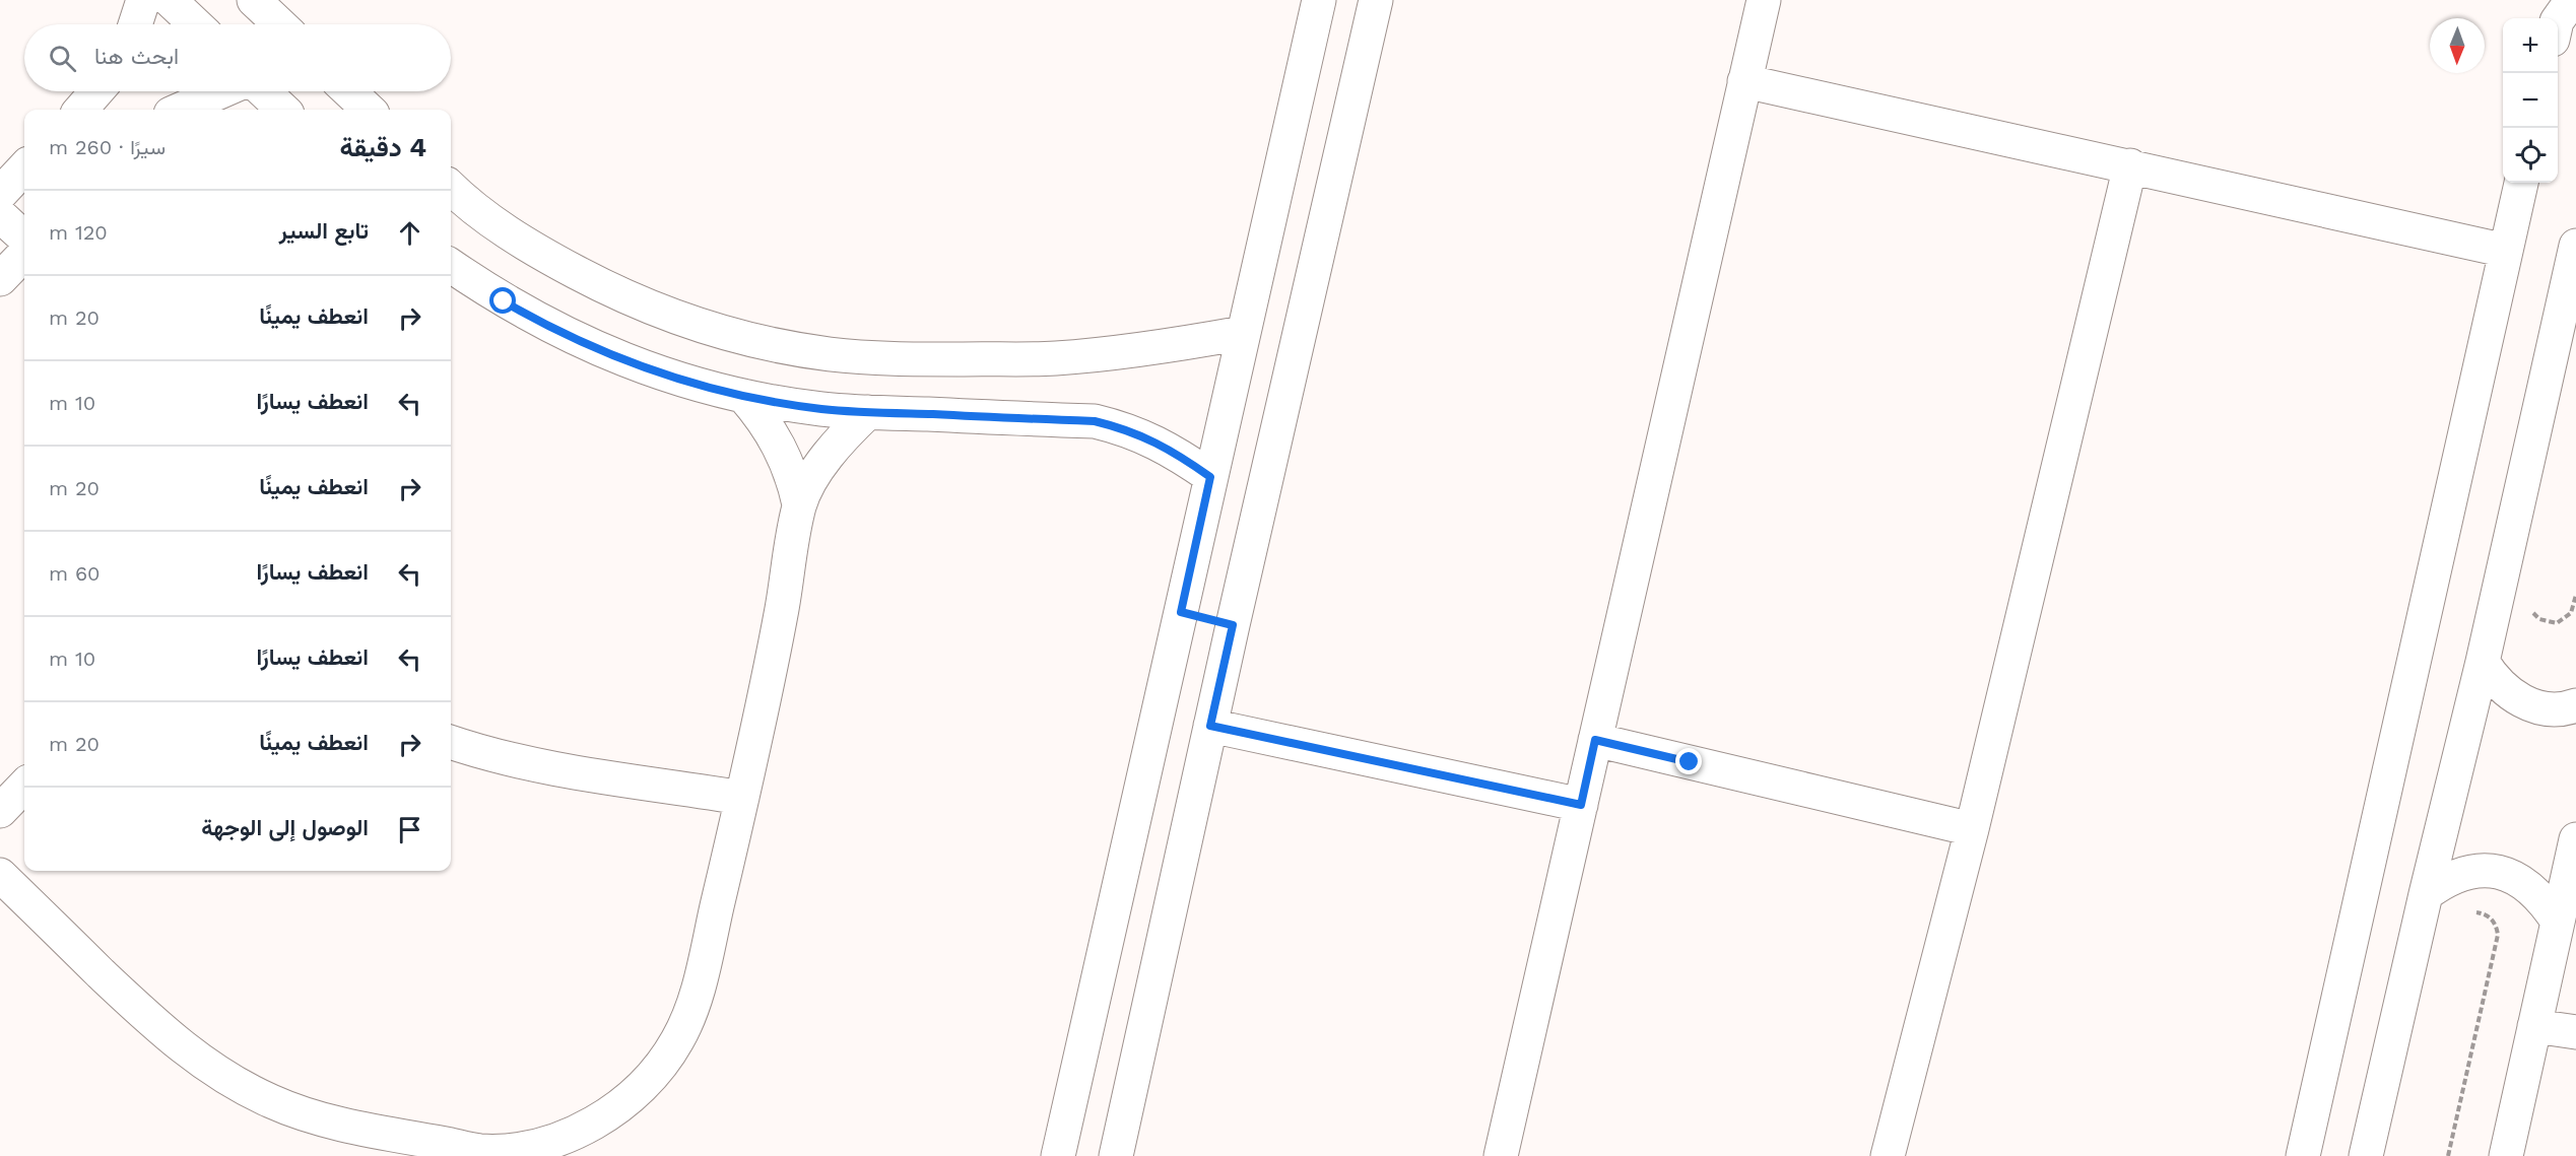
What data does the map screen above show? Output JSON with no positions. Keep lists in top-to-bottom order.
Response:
{
  "north": "bottom",
  "page": {
    "map_buttons": ["+", "−"],
    "search": "ابحث هنا",
    "heading": ["4 دقيقة", "سيرًا · 260 m"],
    "list": [
      ["تابع السير", "120 m"],
      ["انعطف يمينًا", "20 m"],
      ["انعطف يسارًا", "10 m"],
      ["انعطف يمينًا", "20 m"],
      ["انعطف يسارًا", "60 m"],
      ["انعطف يسارًا", "10 m"],
      ["انعطف يمينًا", "20 m"],
      "الوصول إلى الوجهة"
    ]
  }
}
